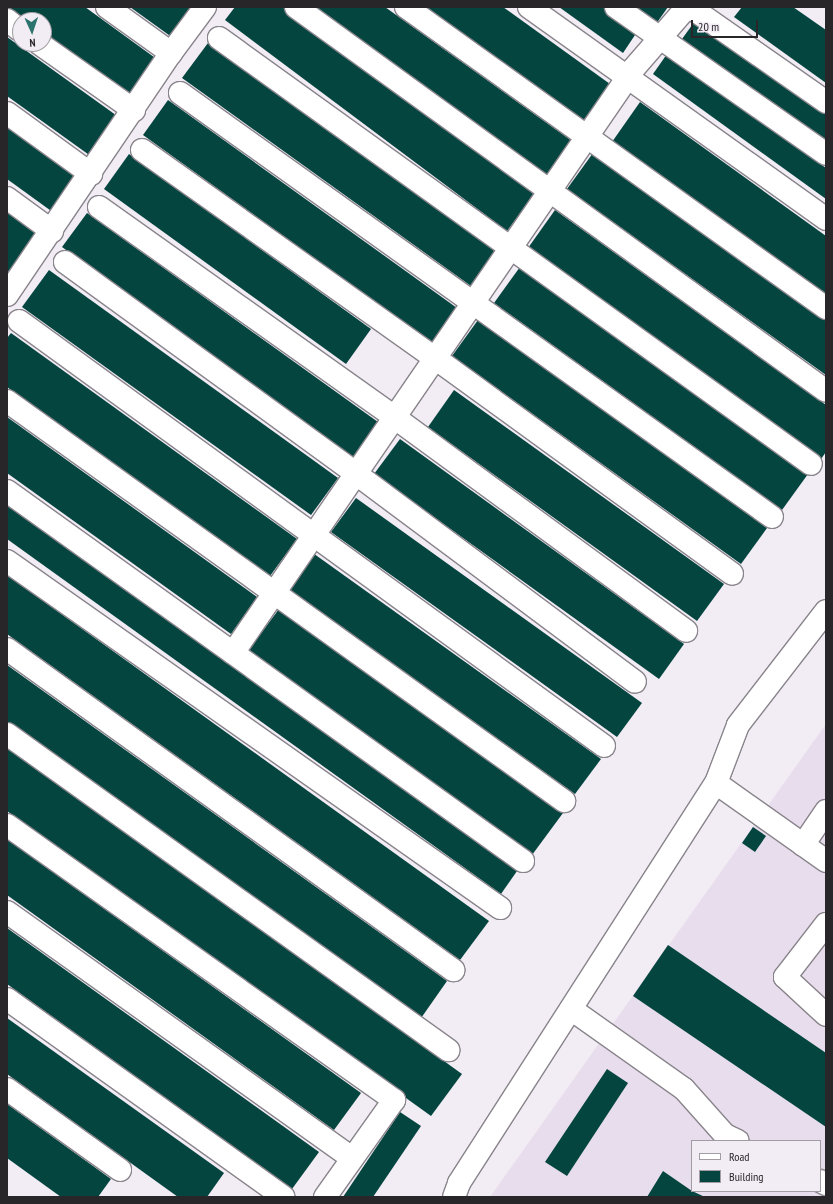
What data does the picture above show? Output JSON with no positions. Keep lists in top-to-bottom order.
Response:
{
  "legend": ["Road", "Building"],
  "scale_bar": "20 m",
  "north": "bottom"
}
